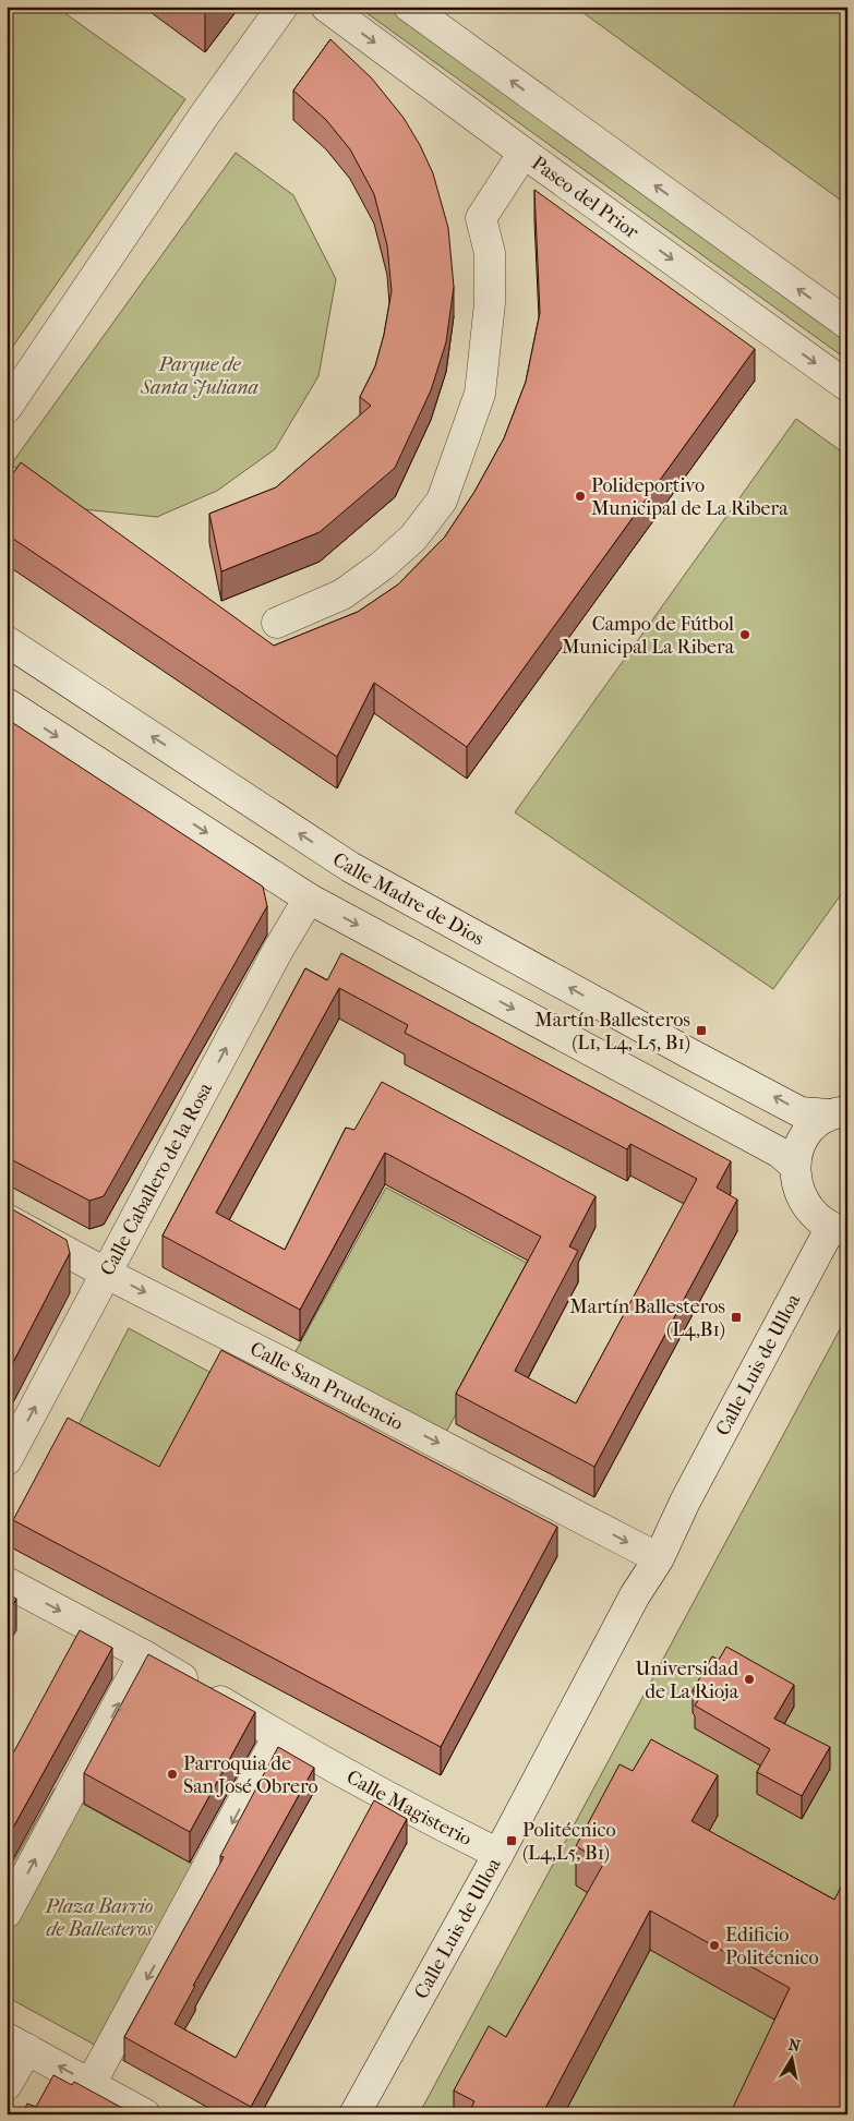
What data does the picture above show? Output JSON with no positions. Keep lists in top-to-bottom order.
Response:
{
  "streets": {
    "street": [
      "Paseo del Prior",
      "Calle Madre de Dios",
      "Calle Caballero de la Rosa",
      "Calle Luis de Ulloa",
      "Calle San Prudencio",
      "Calle Magisterio"
    ]
  },
  "crossings": [
    ["Calle Caballero de la Rosa", "Calle San Prudencio"],
    ["Calle Luis de Ulloa", "Calle San Prudencio"],
    ["Calle Luis de Ulloa", "Calle Magisterio"]
  ],
  "one_way": ["Calle Caballero de la Rosa", "Calle San Prudencio"],
  "parks": ["Parque de Santa Juliana", "Plaza Barrio de Ballesteros"],
  "places": {
    "other": [
      "Polideportivo Municipal de La Ribera",
      "Campo de Fútbol Municipal La Ribera",
      "Universidad de La Rioja",
      "Parroquia de San José Obrero",
      "Edificio Politécnico"
    ],
    "transit": ["Martín Ballesteros (L1, L4, L5, B1)", "Martín Ballesteros (L4,B1)", "Politécnico (L4,L5, B1)"]
  },
  "north": "top"
}
